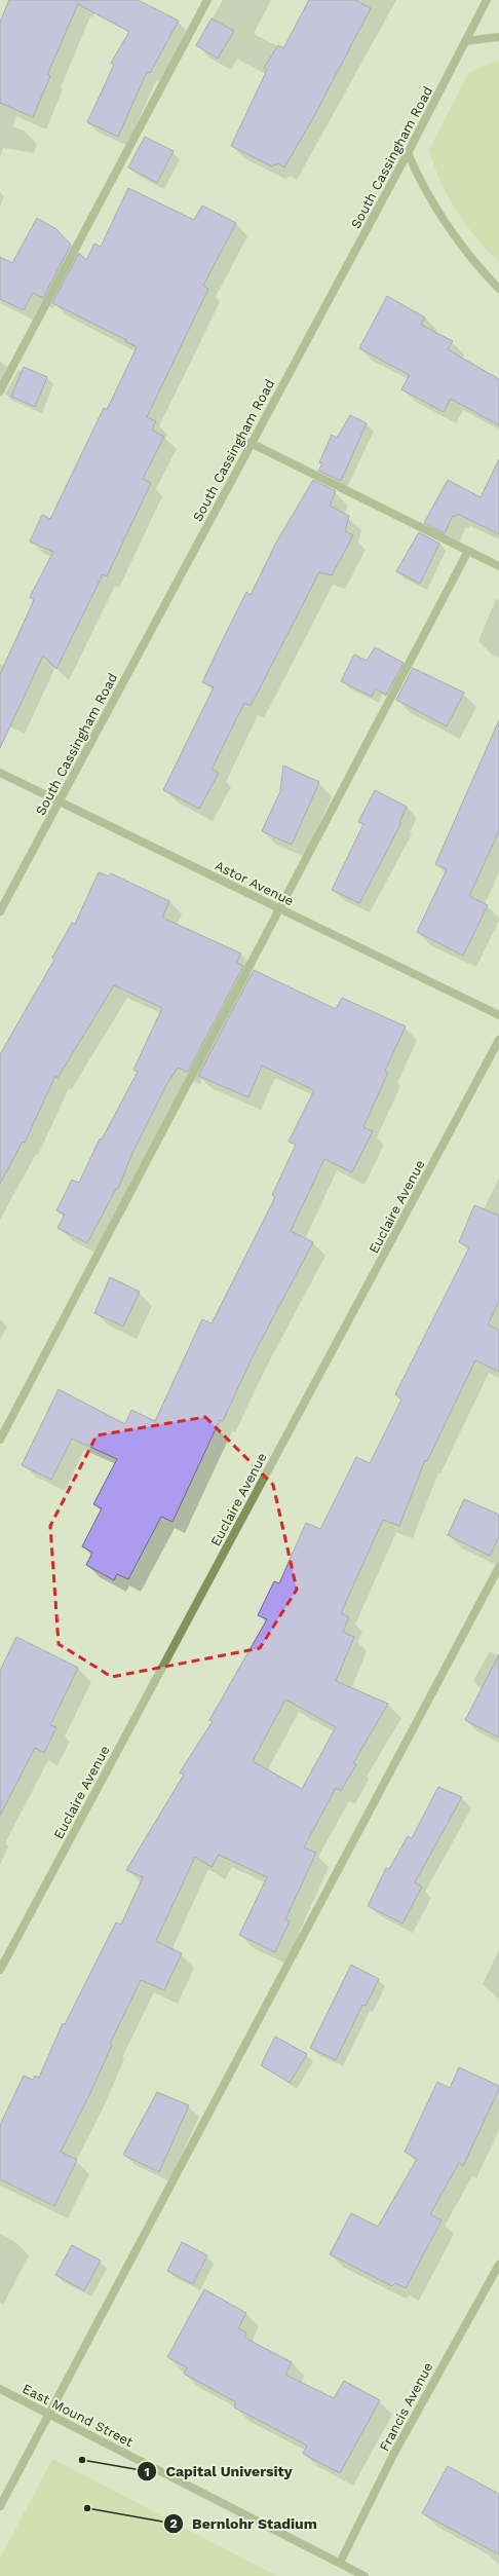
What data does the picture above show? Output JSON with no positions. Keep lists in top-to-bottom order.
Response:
{
  "streets": {
    "street": [
      "South Cassingham Road",
      "Astor Avenue",
      "Euclaire Avenue",
      "Francis Avenue",
      "East Mound Street"
    ]
  },
  "crossings": [
    ["South Cassingham Road", "Astor Avenue"],
    ["Francis Avenue", "East Mound Street"]
  ],
  "places": ["Capital University", "Bernlohr Stadium"]
}
